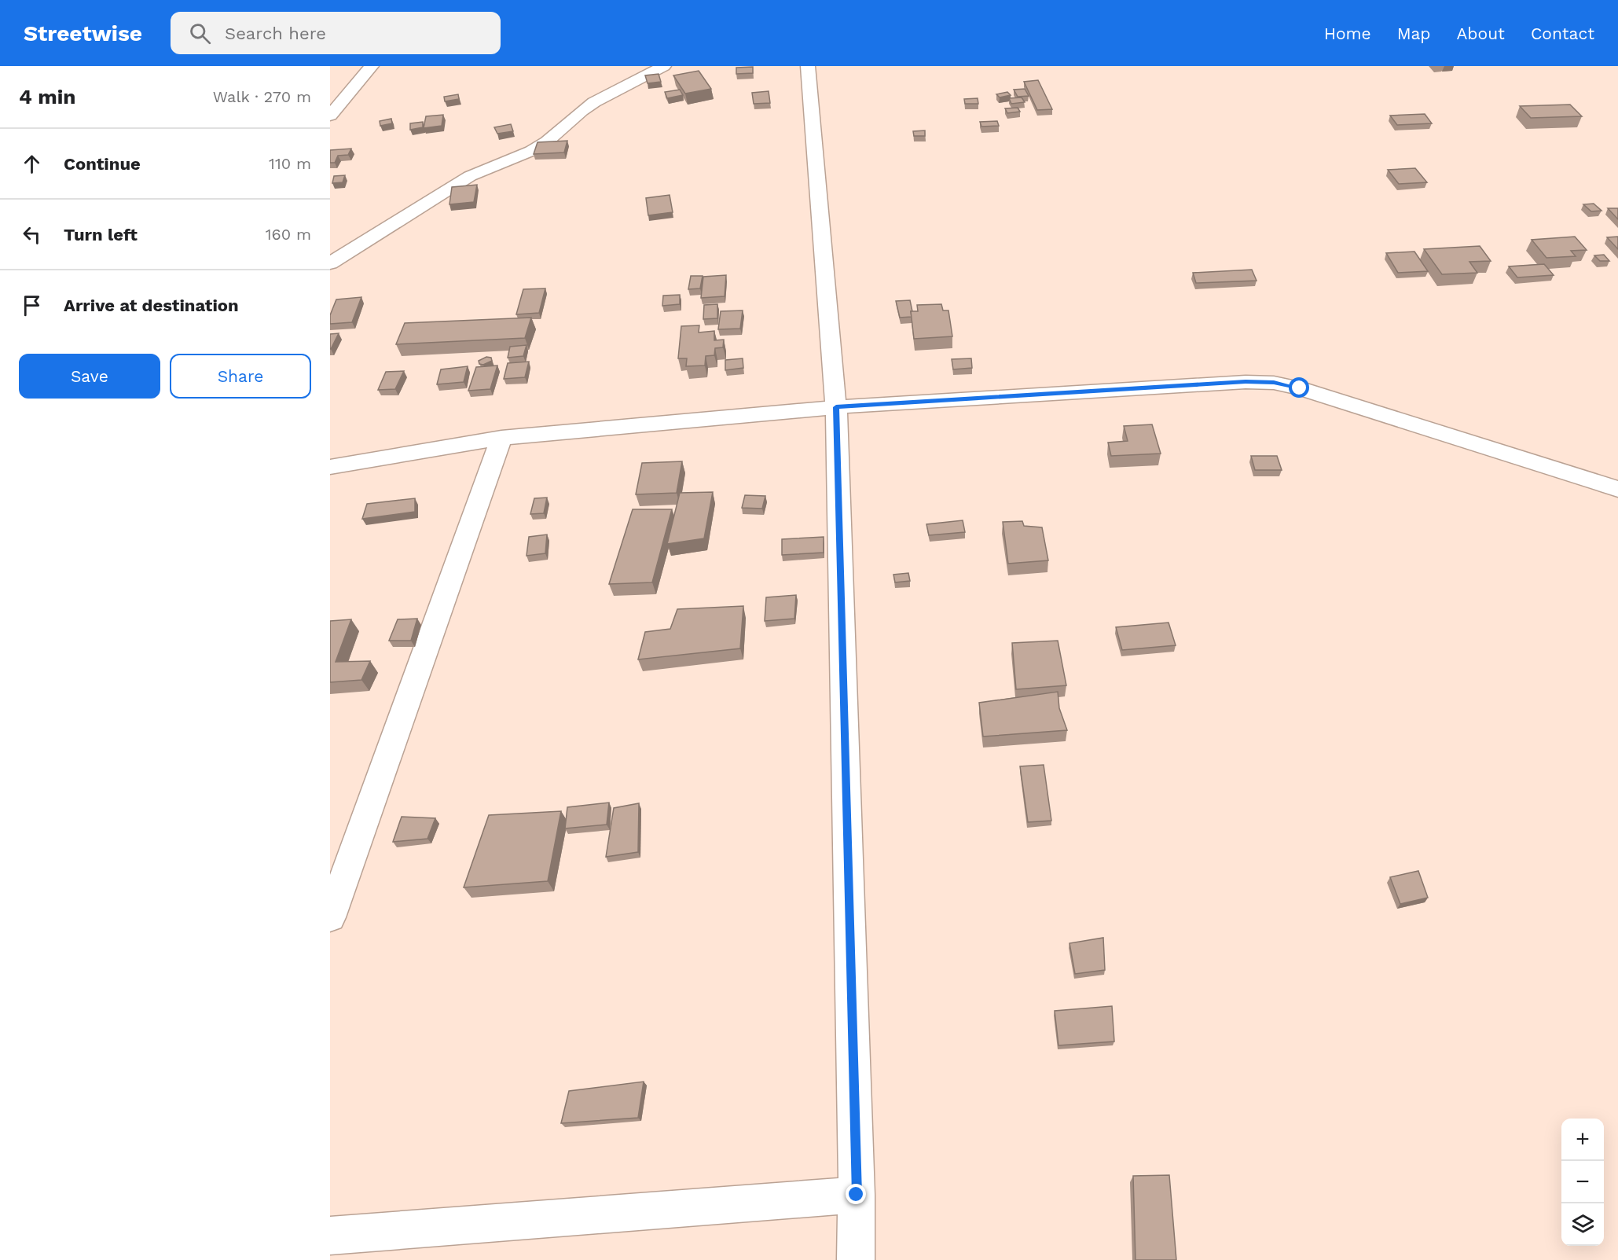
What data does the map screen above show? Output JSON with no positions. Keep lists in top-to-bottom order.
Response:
{
  "page": {
    "header": "Streetwise",
    "search": "Search here",
    "nav": [
      "Home",
      "Map",
      "About",
      "Contact"
    ],
    "heading": ["4 min", "Walk · 270 m"],
    "list": [
      ["Continue", "110 m"],
      ["Turn left", "160 m"],
      "Arrive at destination"
    ],
    "buttons": ["Save", "Share"],
    "map_buttons": ["+", "−"]
  }
}
